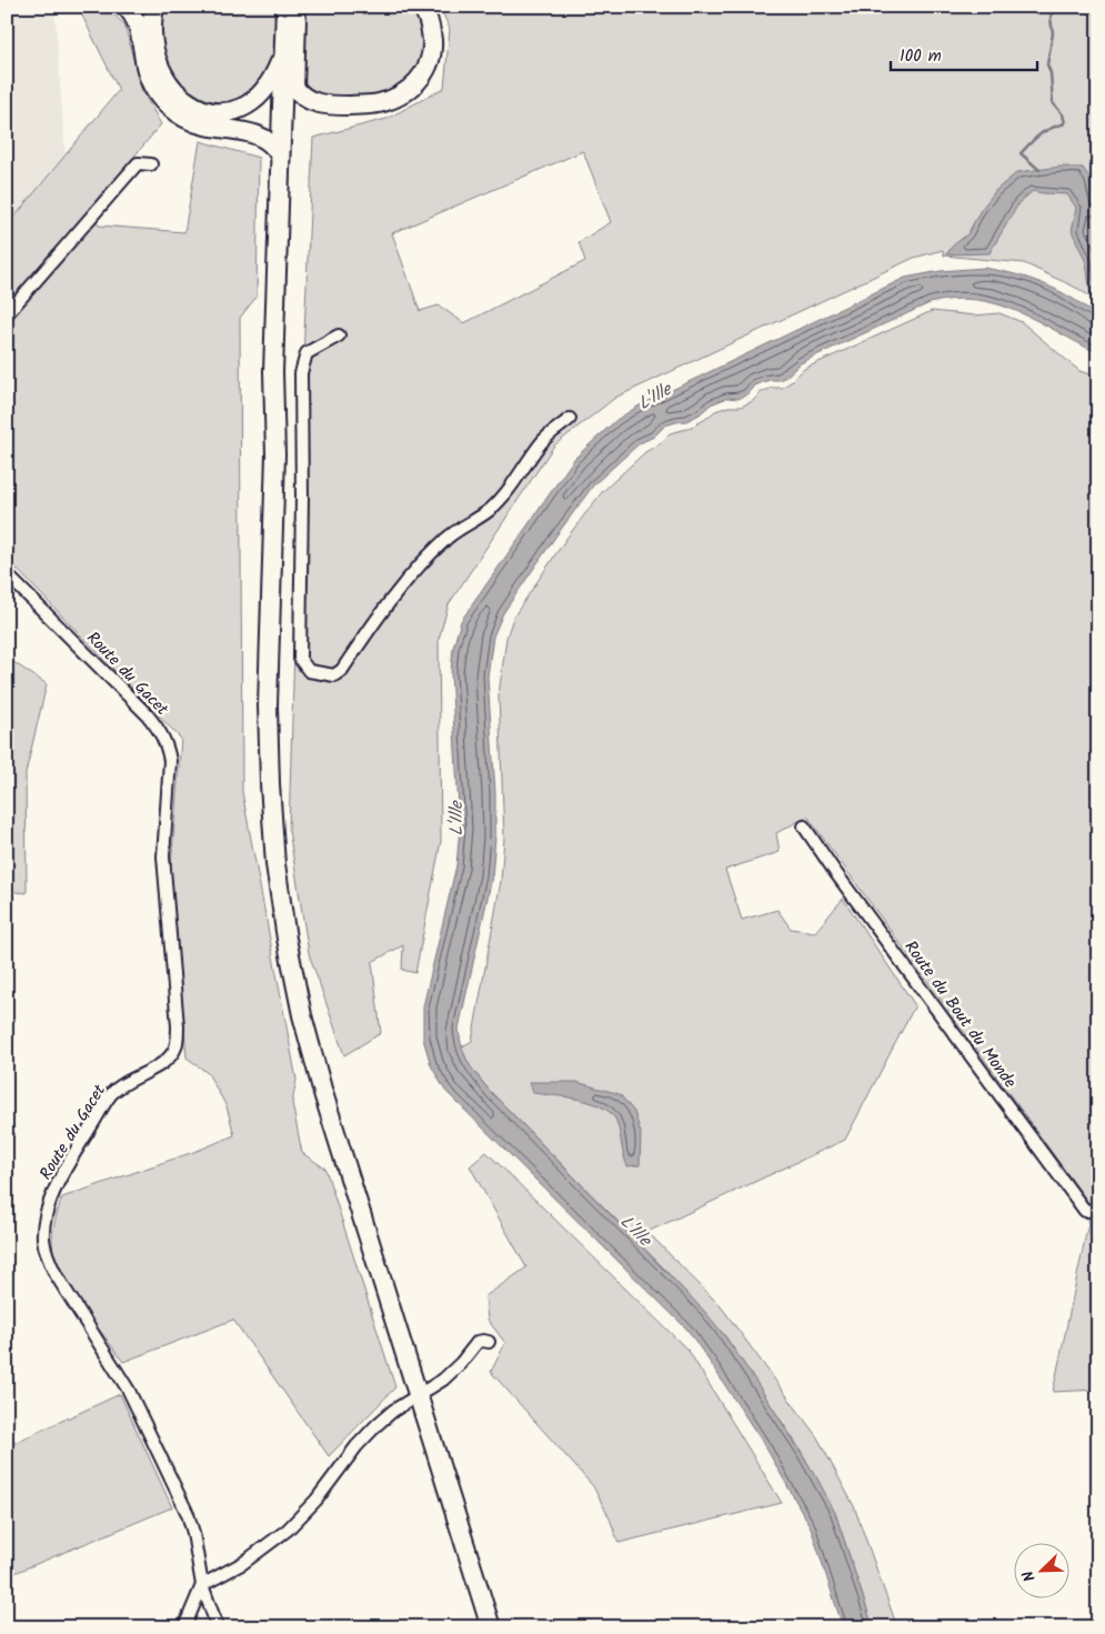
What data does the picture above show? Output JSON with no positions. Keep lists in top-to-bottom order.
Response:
{
  "streets": {
    "street": ["Route du Gacet", "Route du Bout du Monde"]
  },
  "water": ["L'Ille"],
  "scale_bar": "100 m",
  "north": "bottom left"
}
